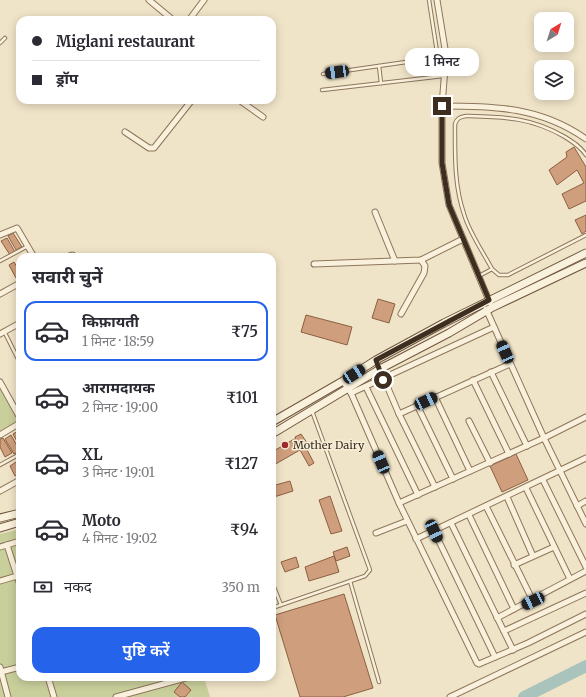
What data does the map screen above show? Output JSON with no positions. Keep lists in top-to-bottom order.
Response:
{
  "places": ["Mother Dairy"],
  "north": "top right",
  "page": {
    "banner": ["Miglani restaurant", "ड्रॉप"],
    "bubble": "1 मिनट",
    "heading": "सवारी चुनें",
    "list": [
      {
        "name": "किफ़ायती",
        "note": "1 मिनट · 18:59",
        "value": "₹75"
      },
      {
        "name": "आरामदायक",
        "note": "2 मिनट · 19:00",
        "value": "₹101"
      },
      {
        "name": "XL",
        "note": "3 मिनट · 19:01",
        "value": "₹127"
      },
      {
        "name": "Moto",
        "note": "4 मिनट · 19:02",
        "value": "₹94"
      }
    ],
    "pay": ["नकद", "350 m"],
    "buttons": "पुष्टि करें"
  }
}
